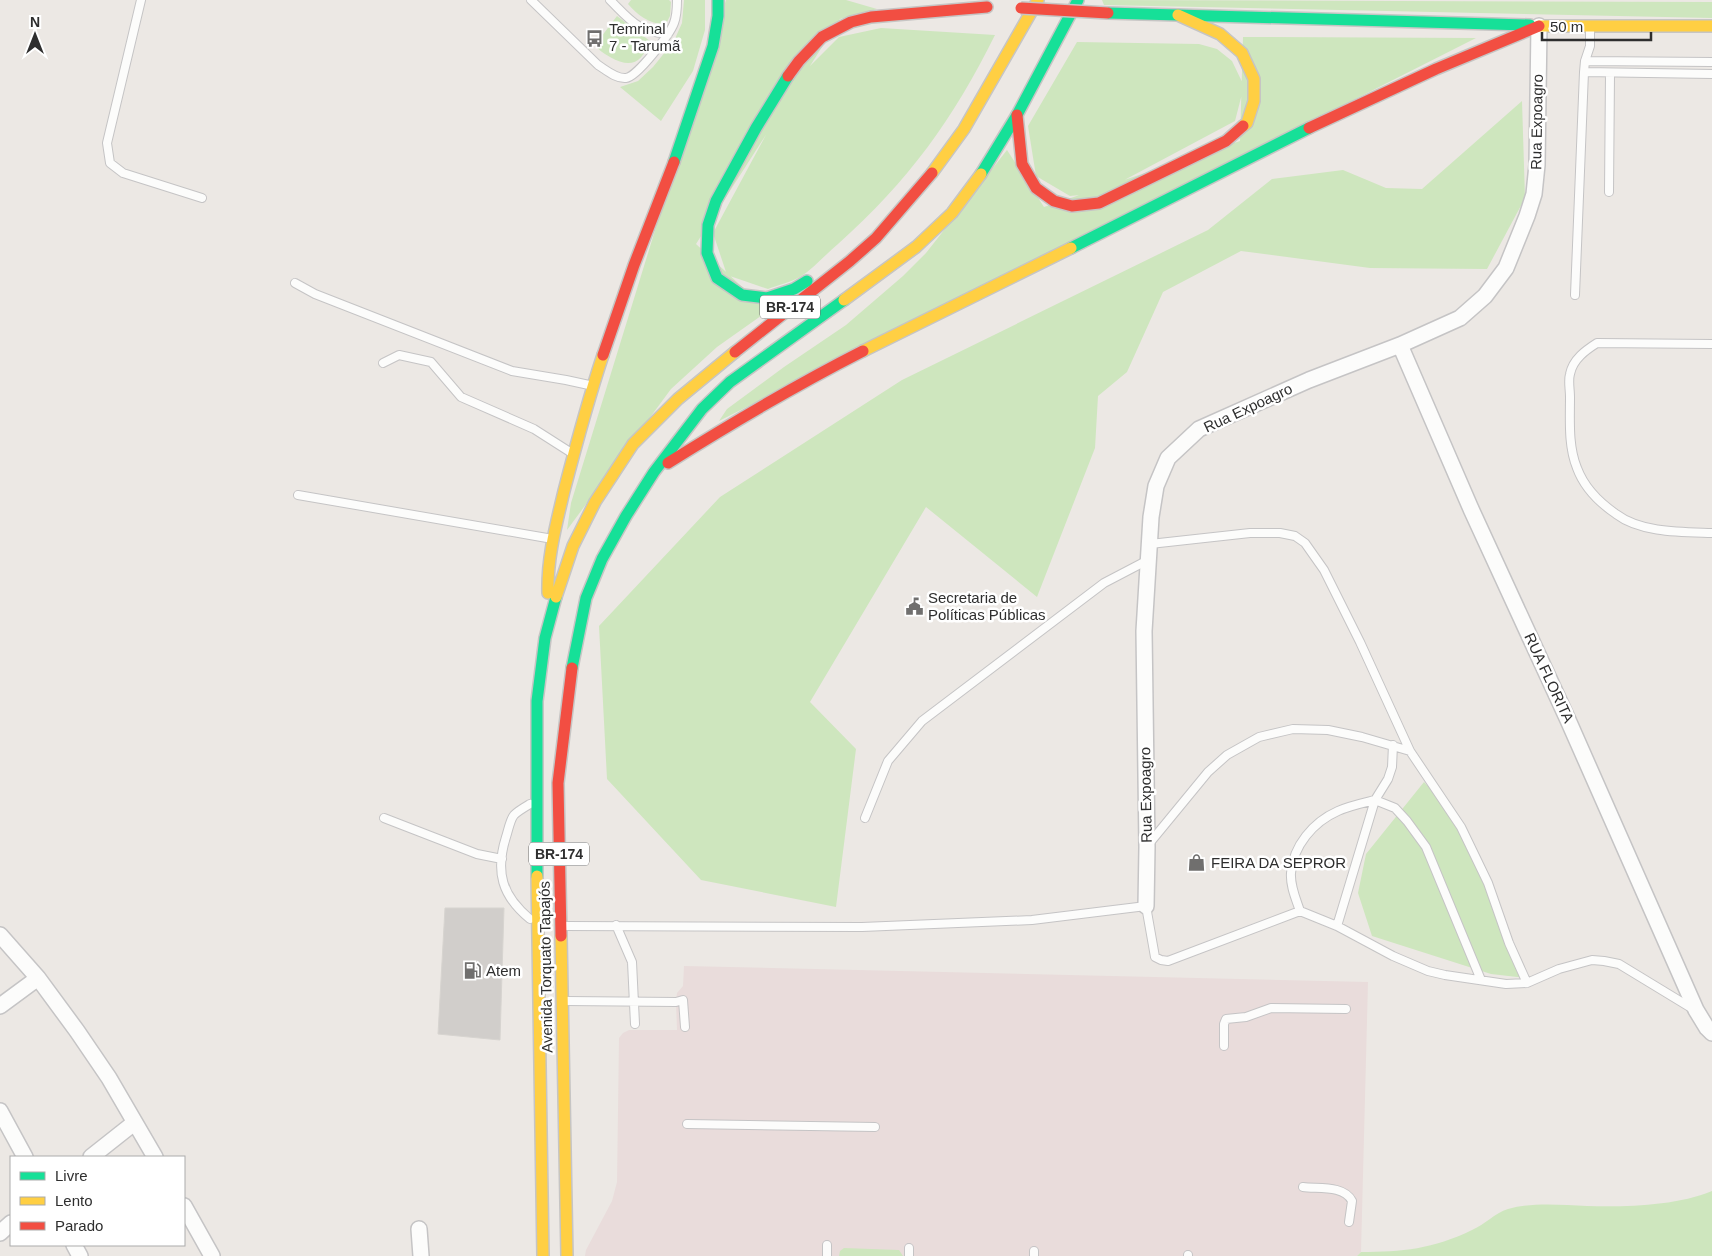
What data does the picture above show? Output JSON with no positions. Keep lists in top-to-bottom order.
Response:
{
  "streets": {
    "main road": ["BR-174", "Avenida Torquato Tapajós"],
    "street": ["Rua Expoagro", "RUA FLORITA"]
  },
  "crossings": [
    ["Rua Expoagro", "RUA FLORITA"]
  ],
  "places": {
    "bus stop": ["Temrinal 7 - Tarumã"],
    "public building": ["Secretaria de Políticas Públicas"],
    "shop": ["FEIRA DA SEPROR"],
    "fuel station": ["Atem"]
  },
  "legend": ["Livre", "Lento", "Parado"],
  "scale_bar": "50 m",
  "north": "top"
}
